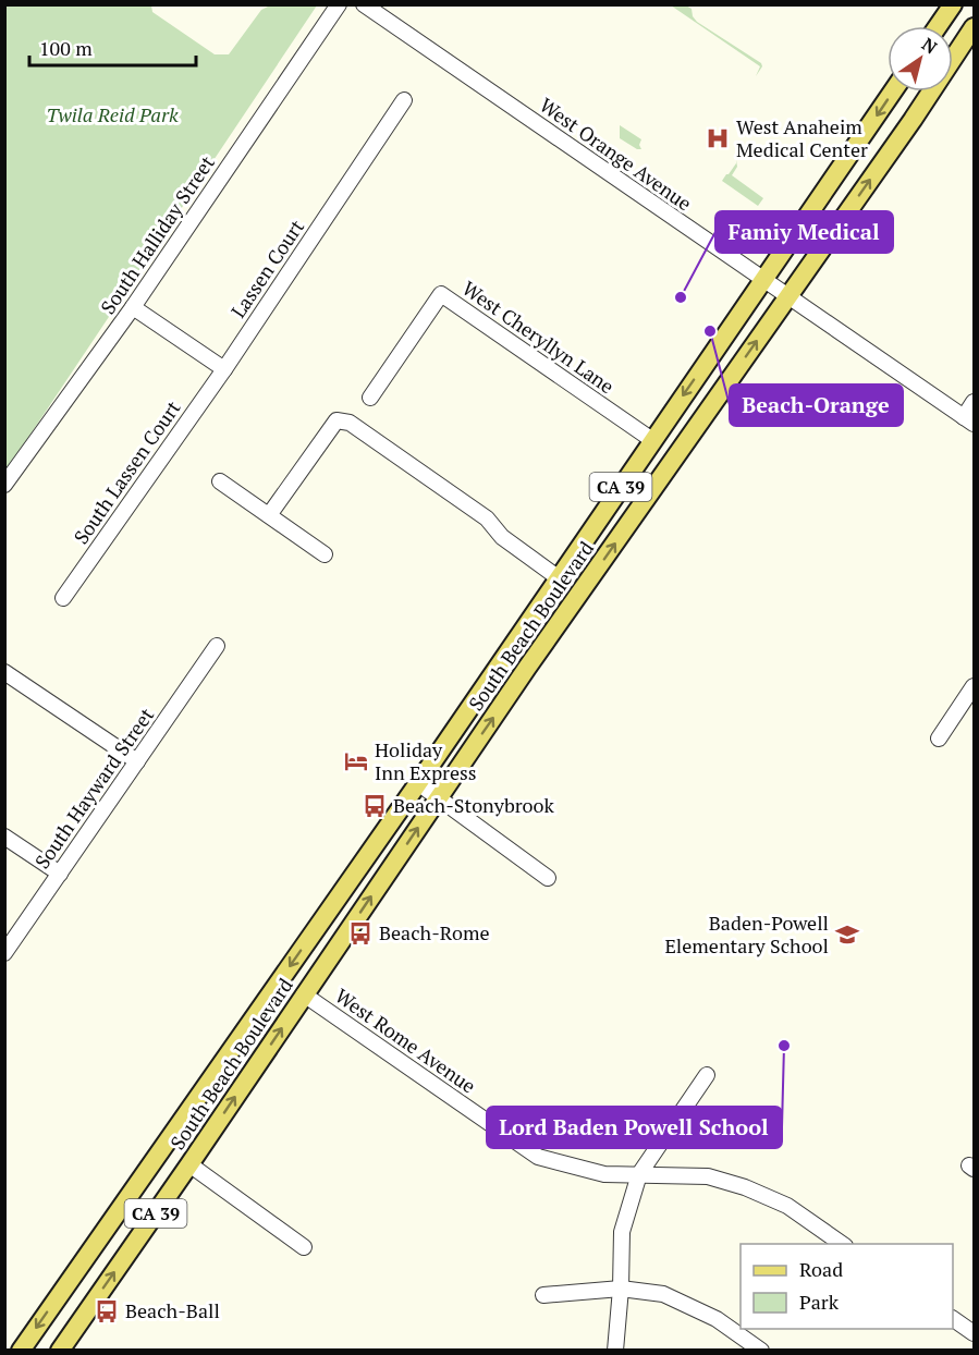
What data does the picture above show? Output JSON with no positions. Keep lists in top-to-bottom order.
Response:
{
  "streets": {
    "main road": ["CA 39", "South Beach Boulevard"],
    "street": [
      "West Orange Avenue",
      "South Halliday Street",
      "Lassen Court",
      "West Cheryllyn Lane",
      "South Lassen Court",
      "South Hayward Street",
      "West Rome Avenue"
    ]
  },
  "crossings": [
    ["West Orange Avenue", "South Beach Boulevard"],
    ["Lassen Court", "South Lassen Court"],
    ["West Cheryllyn Lane", "South Beach Boulevard"],
    ["South Beach Boulevard", "West Rome Avenue"]
  ],
  "parks": ["Twila Reid Park"],
  "places": {
    "hospital": ["West Anaheim Medical Center"],
    "other": ["Famiy Medical", "Beach-Orange", "Lord Baden Powell School"],
    "hotel": ["Holiday Inn Express"],
    "bus stop": ["Beach-Stonybrook", "Beach-Rome", "Beach-Ball"],
    "school or university": ["Baden-Powell Elementary School"]
  },
  "legend": ["Road", "Park"],
  "scale_bar": "100 m",
  "north": "top right"
}
